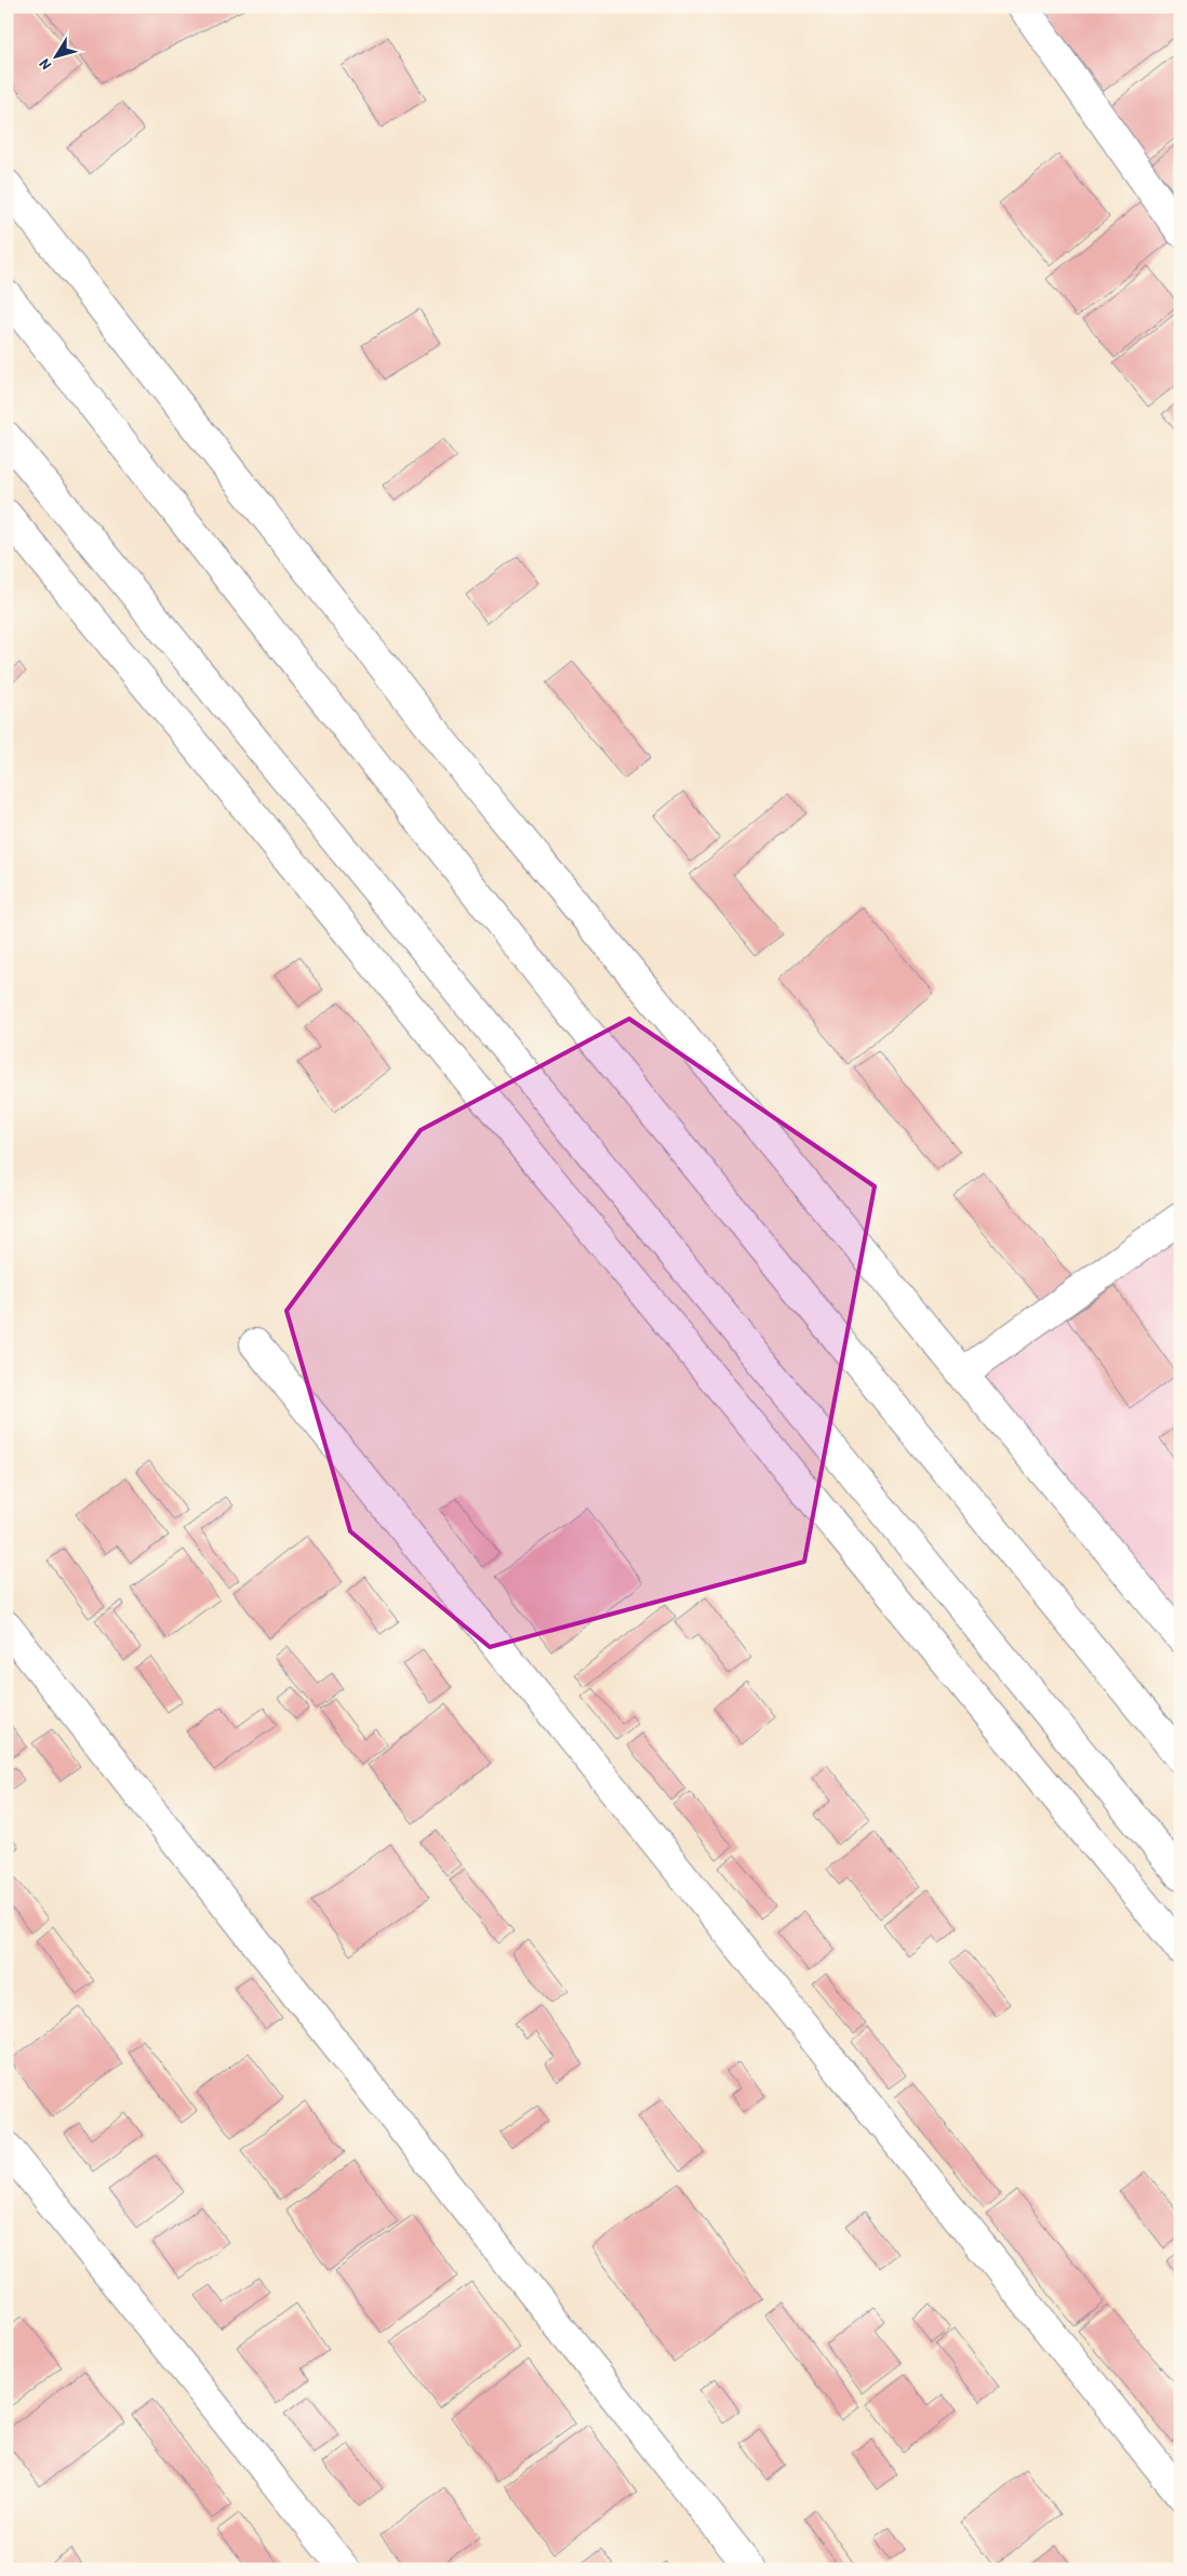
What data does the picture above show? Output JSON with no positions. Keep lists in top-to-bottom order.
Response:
{
  "north": "bottom left"
}
